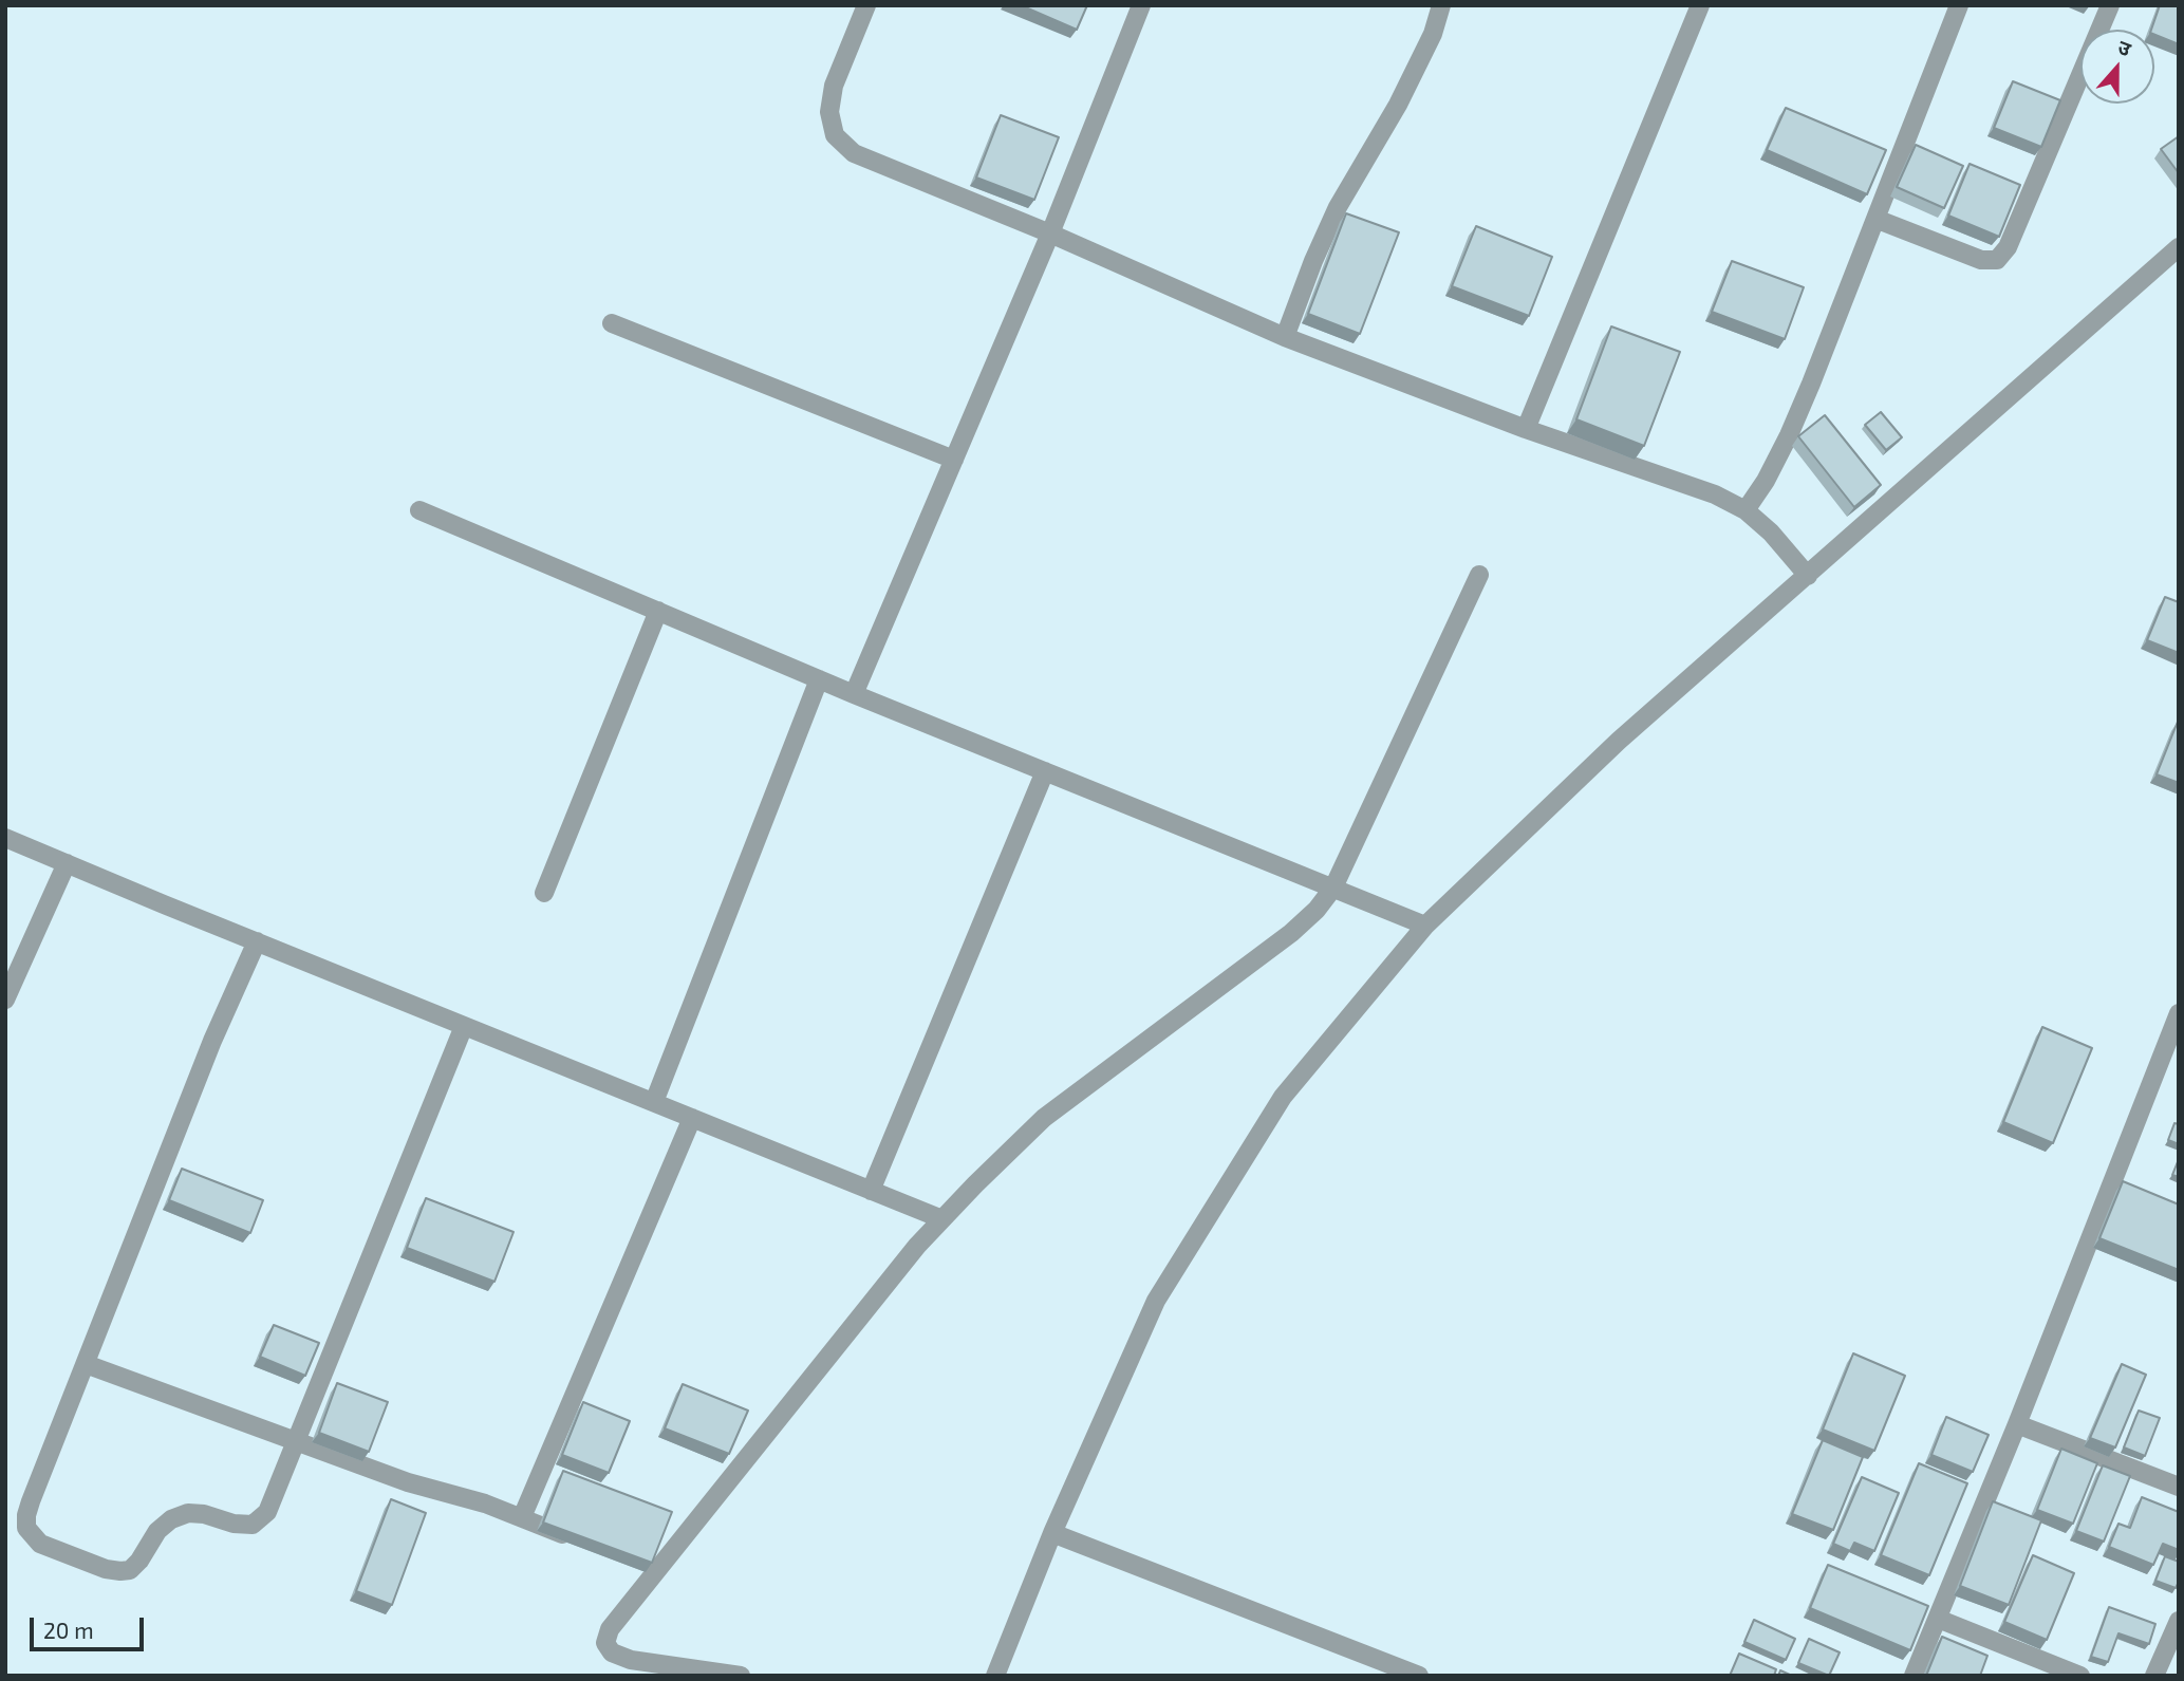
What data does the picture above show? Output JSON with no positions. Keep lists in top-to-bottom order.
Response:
{
  "scale_bar": "20 m",
  "north": "top"
}
